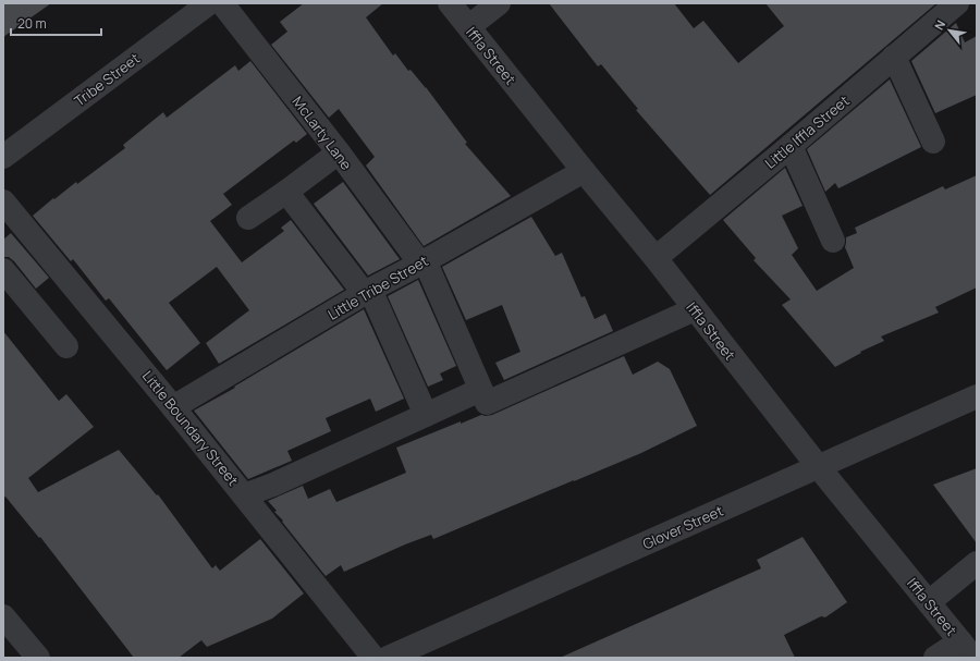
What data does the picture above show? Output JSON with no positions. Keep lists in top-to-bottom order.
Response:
{
  "streets": {
    "street": [
      "Iffla Street",
      "Tribe Street",
      "Little Iffla Street",
      "McLarty Lane",
      "Little Tribe Street",
      "Little Boundary Street",
      "Glover Street"
    ]
  },
  "crossings": [
    ["Iffla Street", "Little Iffla Street"],
    ["Iffla Street", "Little Tribe Street"],
    ["Iffla Street", "Glover Street"],
    ["McLarty Lane", "Little Tribe Street"],
    ["Little Tribe Street", "Little Boundary Street"]
  ],
  "scale_bar": "20 m",
  "north": "top left"
}
